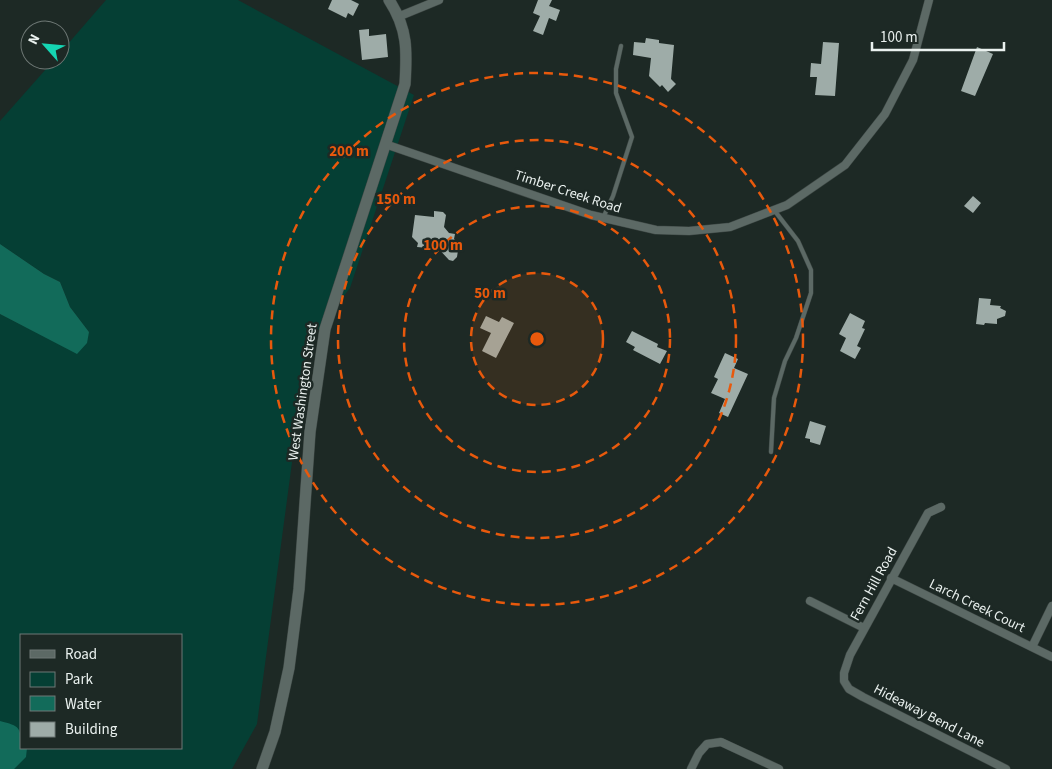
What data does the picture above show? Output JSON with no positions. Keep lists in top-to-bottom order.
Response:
{
  "streets": {
    "street": [
      "Timber Creek Road",
      "West Washington Street",
      "Fern Hill Road",
      "Larch Creek Court",
      "Hideaway Bend Lane"
    ]
  },
  "crossings": [
    ["Timber Creek Road", "West Washington Street"],
    ["Fern Hill Road", "Larch Creek Court"],
    ["Fern Hill Road", "Hideaway Bend Lane"]
  ],
  "legend": [
    "Road",
    "Park",
    "Water",
    "Building"
  ],
  "scale_bar": "100 m",
  "north": "top left",
  "rings": [
    "200 m",
    "150 m",
    "100 m",
    "50 m"
  ]
}
